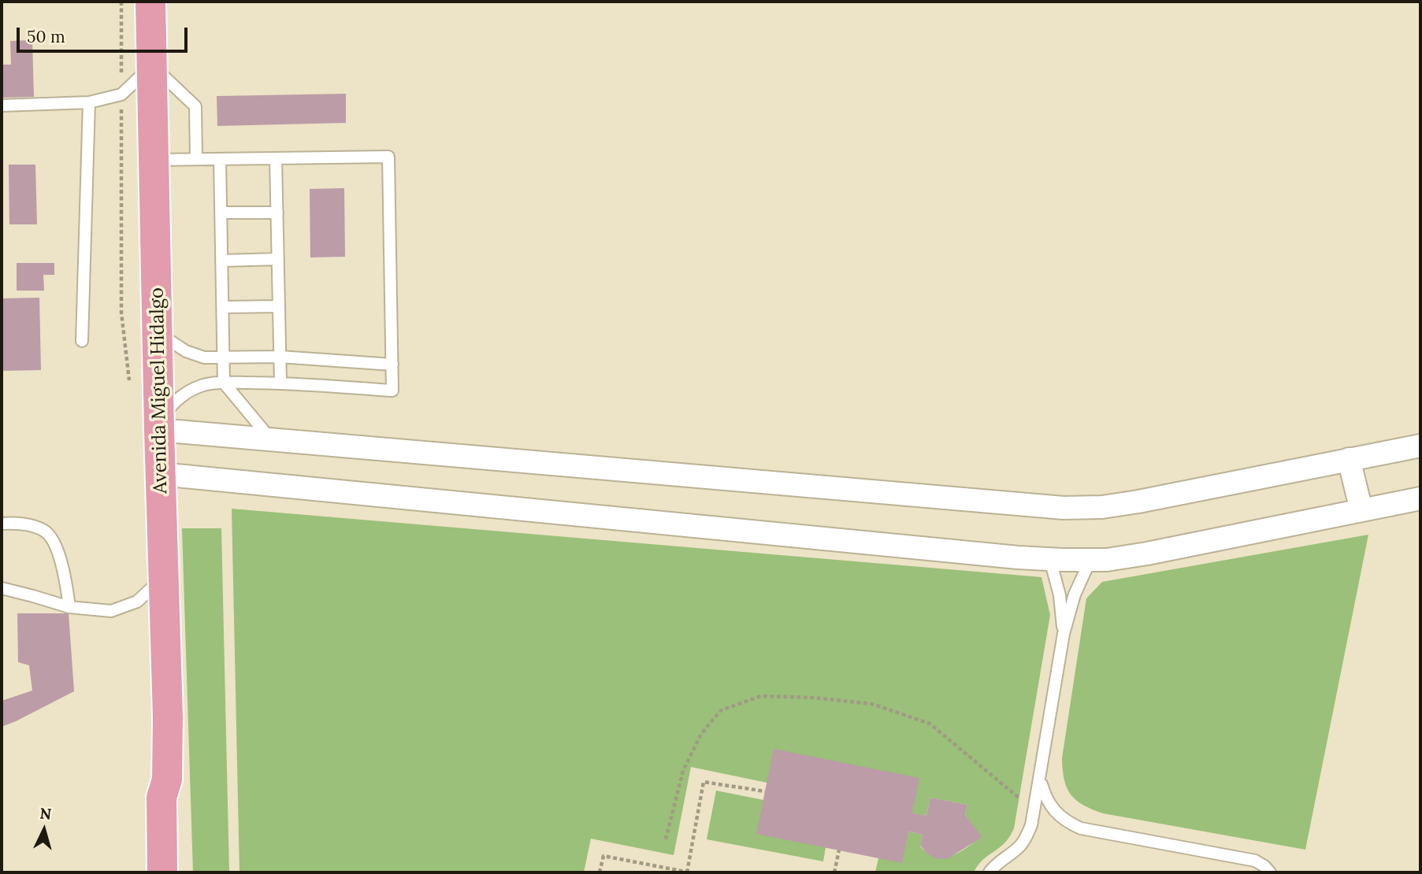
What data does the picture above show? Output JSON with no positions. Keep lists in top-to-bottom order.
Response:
{
  "streets": {
    "highway": ["Avenida Miguel Hidalgo"]
  },
  "scale_bar": "50 m",
  "north": "top"
}
